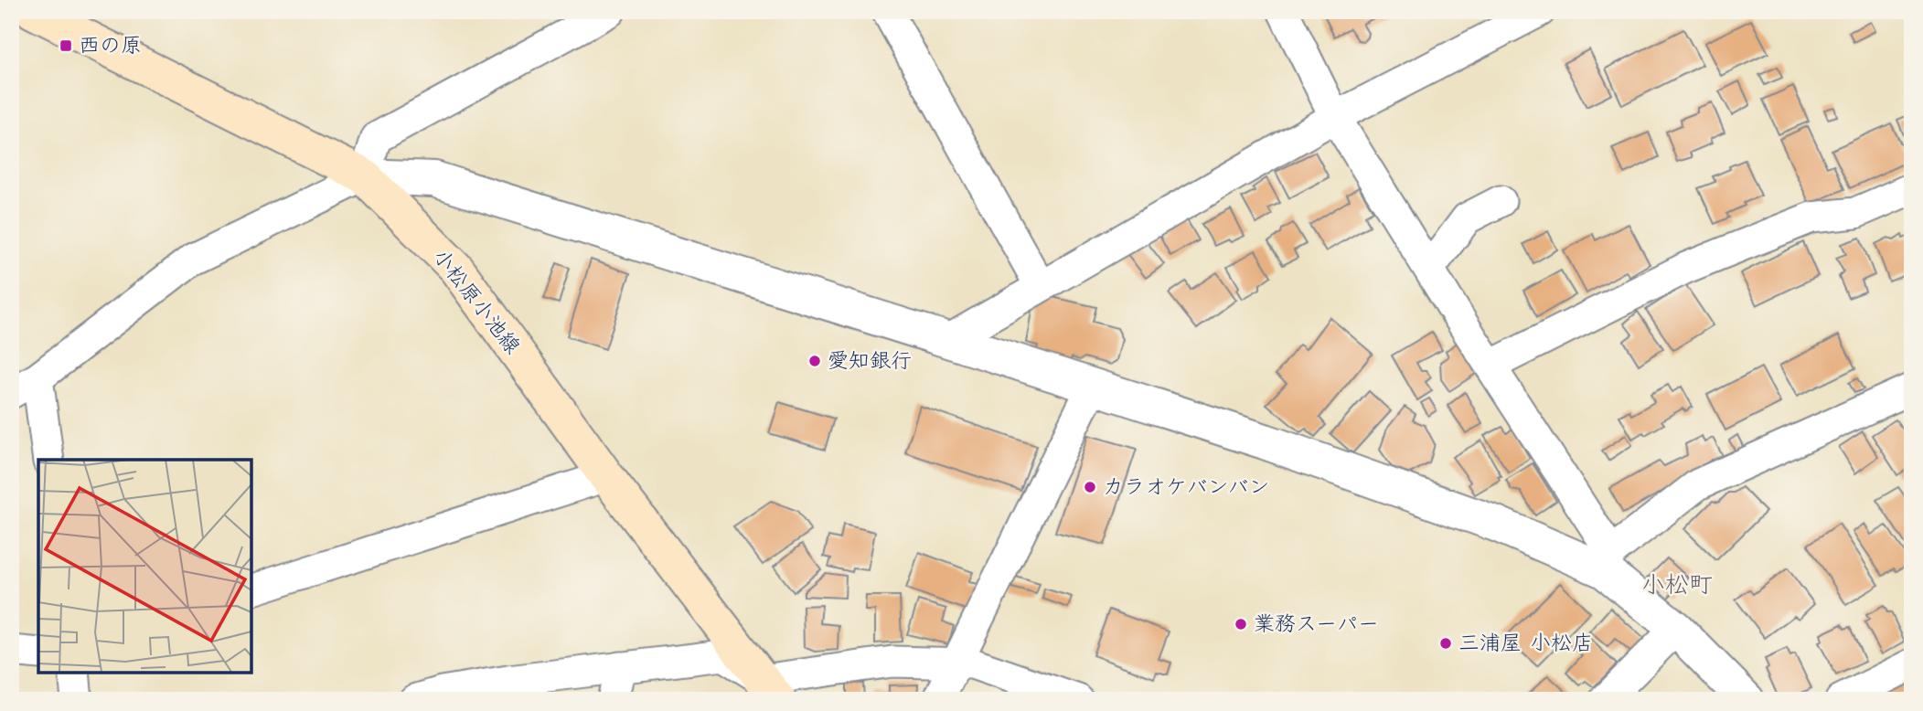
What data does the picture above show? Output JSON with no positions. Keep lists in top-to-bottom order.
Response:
{
  "streets": {
    "main road": ["小松原小池線"]
  },
  "districts": ["小松町"],
  "places": {
    "transit": ["西の原"],
    "other": [
      "愛知銀行",
      "カラオケバンバン",
      "業務スーパー",
      "三浦屋 小松店"
    ]
  }
}
